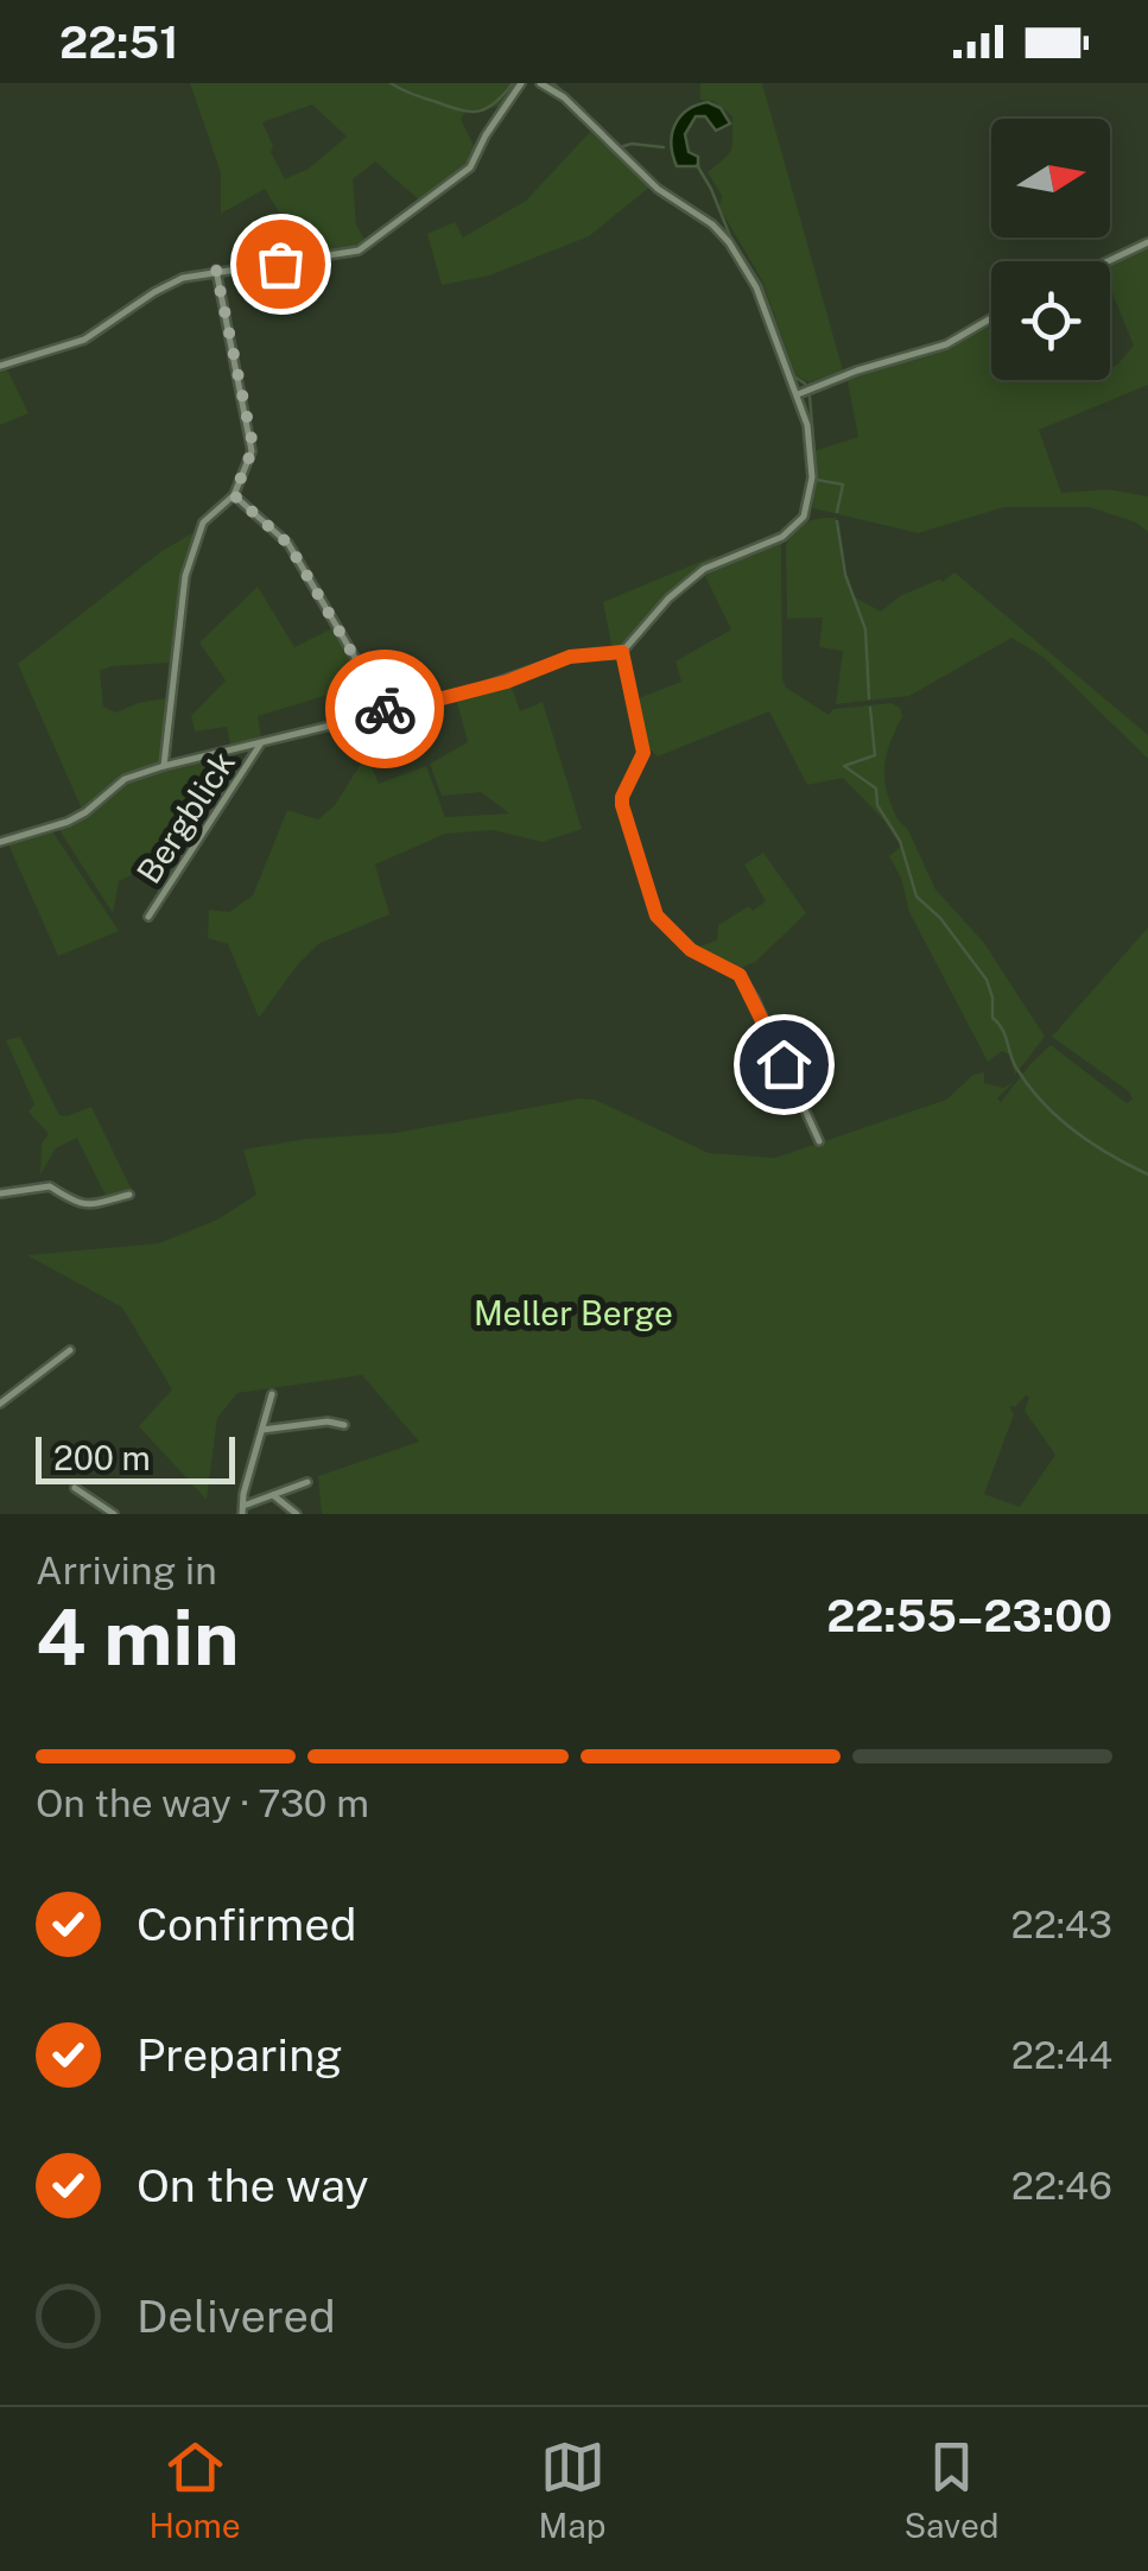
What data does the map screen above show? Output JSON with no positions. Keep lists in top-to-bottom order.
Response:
{
  "streets": {
    "street": ["Bergblick"]
  },
  "parks": ["Meller Berge"],
  "scale_bar": "200 m",
  "north": "right",
  "page": {
    "status": "22:51",
    "scale": "200 m",
    "heading": ["4 min", "Arriving in", "22:55–23:00"],
    "bar": "On the way · 730 m",
    "list": [
      ["Confirmed", "22:43"],
      ["Preparing", "22:44"],
      ["On the way", "22:46"],
      "Delivered"
    ],
    "tabs": ["Home", "Map", "Saved"]
  }
}
